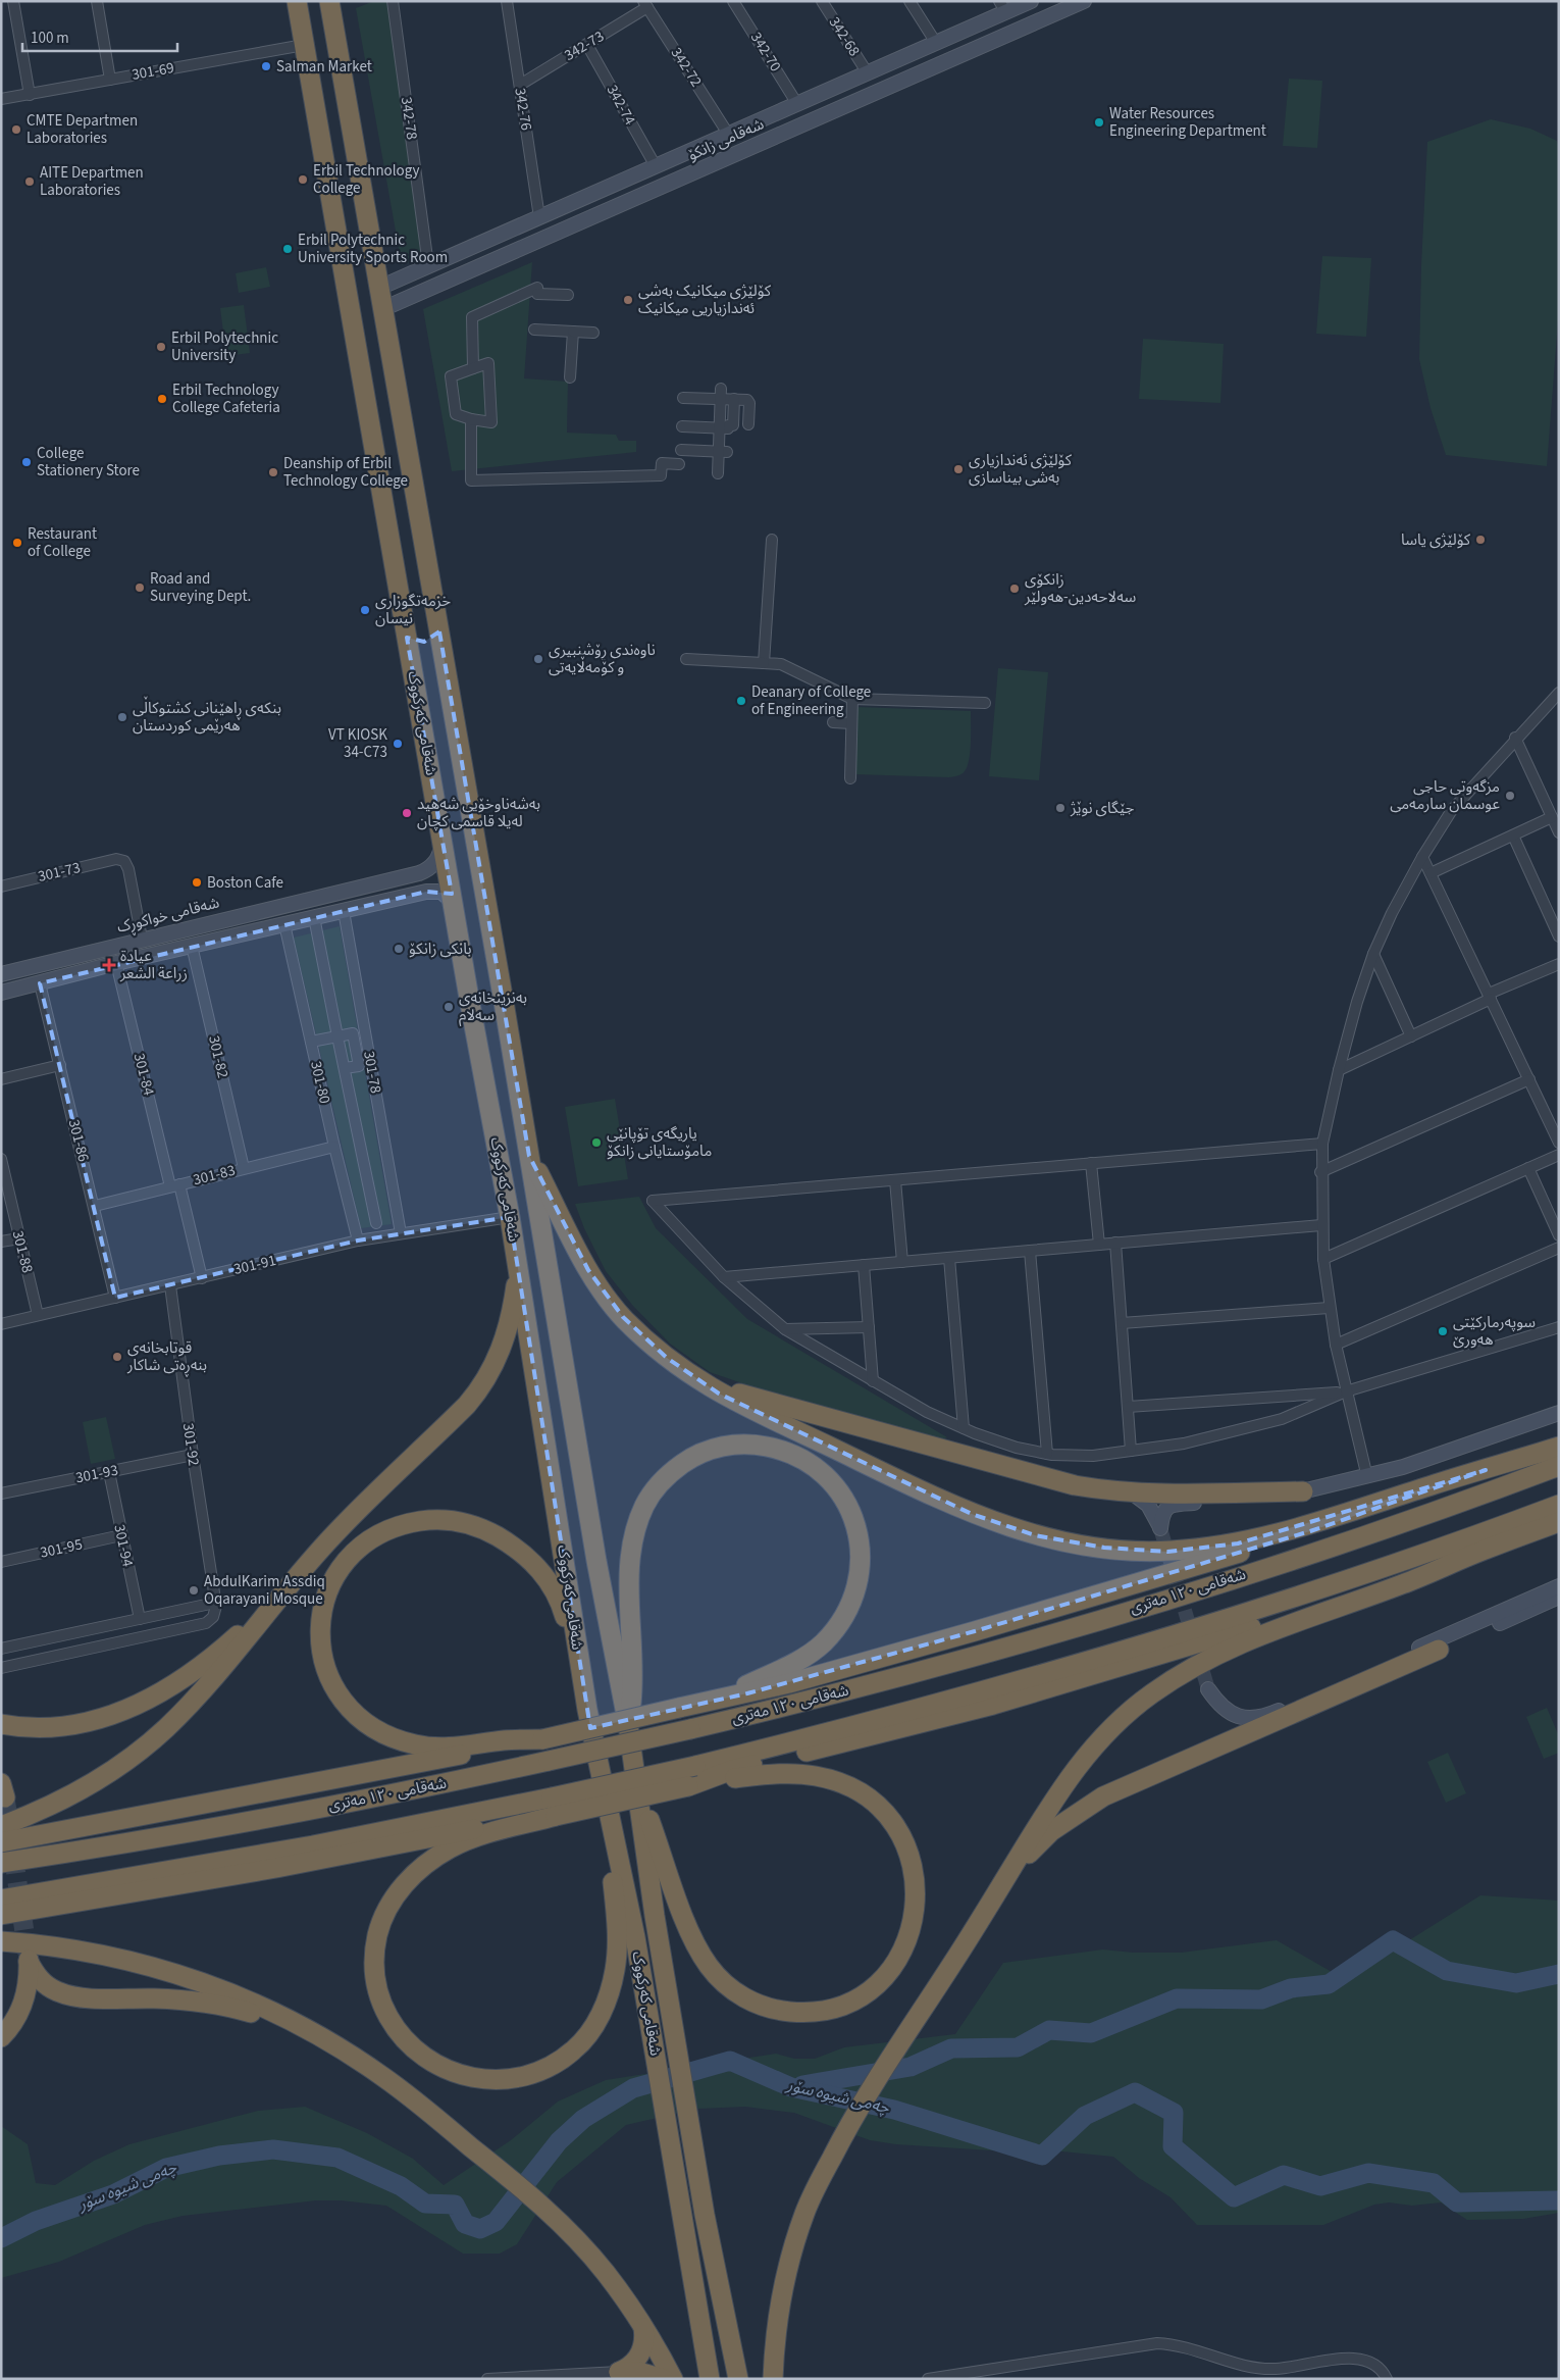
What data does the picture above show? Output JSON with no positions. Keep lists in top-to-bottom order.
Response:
{
  "streets": {
    "highway": ["شەقامی کەرکووک", "شەقامی ١٢٠ مەتری"],
    "main road": ["شەقامی زانکۆ", "شەقامی خواکوڕک"],
    "street": [
      "342-68",
      "342-73",
      "342-70",
      "342-72",
      "301-69",
      "342-74",
      "342-76",
      "342-78",
      "301-73",
      "301-82",
      "301-78",
      "301-84",
      "301-80",
      "301-86",
      "301-83",
      "301-88",
      "301-91",
      "301-92",
      "301-93",
      "301-94",
      "301-95"
    ]
  },
  "crossings": [
    ["342-68", "شەقامی زانکۆ"],
    ["342-73", "342-72"],
    ["342-73", "342-74"],
    ["342-73", "342-76"],
    ["342-70", "شەقامی زانکۆ"],
    ["342-72", "شەقامی زانکۆ"],
    ["301-69", "شەقامی کەرکووک"],
    ["342-74", "شەقامی زانکۆ"],
    ["342-76", "شەقامی زانکۆ"],
    ["342-78", "شەقامی زانکۆ"],
    ["شەقامی زانکۆ", "شەقامی کەرکووک"],
    ["شەقامی کەرکووک", "شەقامی خواکوڕک"],
    ["شەقامی کەرکووک", "301-91"],
    ["301-73", "شەقامی خواکوڕک"],
    ["301-82", "301-83"],
    ["301-78", "301-91"],
    ["301-84", "301-83"],
    ["301-84", "301-91"],
    ["301-80", "301-83"],
    ["301-80", "301-91"],
    ["301-86", "301-83"],
    ["301-86", "301-91"],
    ["301-88", "301-91"],
    ["301-91", "301-92"],
    ["301-92", "301-93"],
    ["301-93", "301-94"],
    ["301-94", "301-95"]
  ],
  "water": ["چەمی شیوە سۆر"],
  "places": {
    "other": [
      "Salman Market",
      "Water Resources Engineering Department",
      "CMTE Departmen Laboratories",
      "Erbil Technology College",
      "AITE Departmen Laboratories",
      "Erbil Polytechnic University Sports Room",
      "کۆلێژی میکانیک بەشی ئەندازیاریی میکانیک",
      "Erbil Polytechnic University",
      "Erbil Technology College Cafeteria",
      "College Stationery Store",
      "کۆلێژی ئەندازیاری بەشی بیناسازی",
      "Deanship of Erbil Technology College",
      "کۆلێژی یاسا",
      "Restaurant of College",
      "Road and Surveying Dept.",
      "زانکۆی سەلاحەدین-هەولێر",
      "خزمەتگوزاری نیسان",
      "ناوەندی ڕۆشنبیری و کۆمەڵایەتی",
      "Deanary of College of Engineering",
      "بنکەی ڕاهێنانی کشتوکاڵی هەرێمی کوردستان",
      "VT KIOSK 34-C73",
      "مزگەوتی حاجی عوسمان سارمەمی",
      "جێگای نوێژ",
      "بەشەناوخۆیی شەهید لەیلا قاسمی کچان",
      "Boston Cafe",
      "بانکی زانکۆ",
      "بەنزینخانەی سەلام",
      "یاریگەی تۆپانێی مامۆستایانی زانکۆ",
      "سوپەرمارکێتی هەورێ",
      "قوتابخانەی بنەڕەتی شاکار",
      "AbdulKarim Assdiq Oqarayani Mosque"
    ],
    "health": ["عيادة زراعة الشعر"]
  },
  "scale_bar": "100 m"
}
